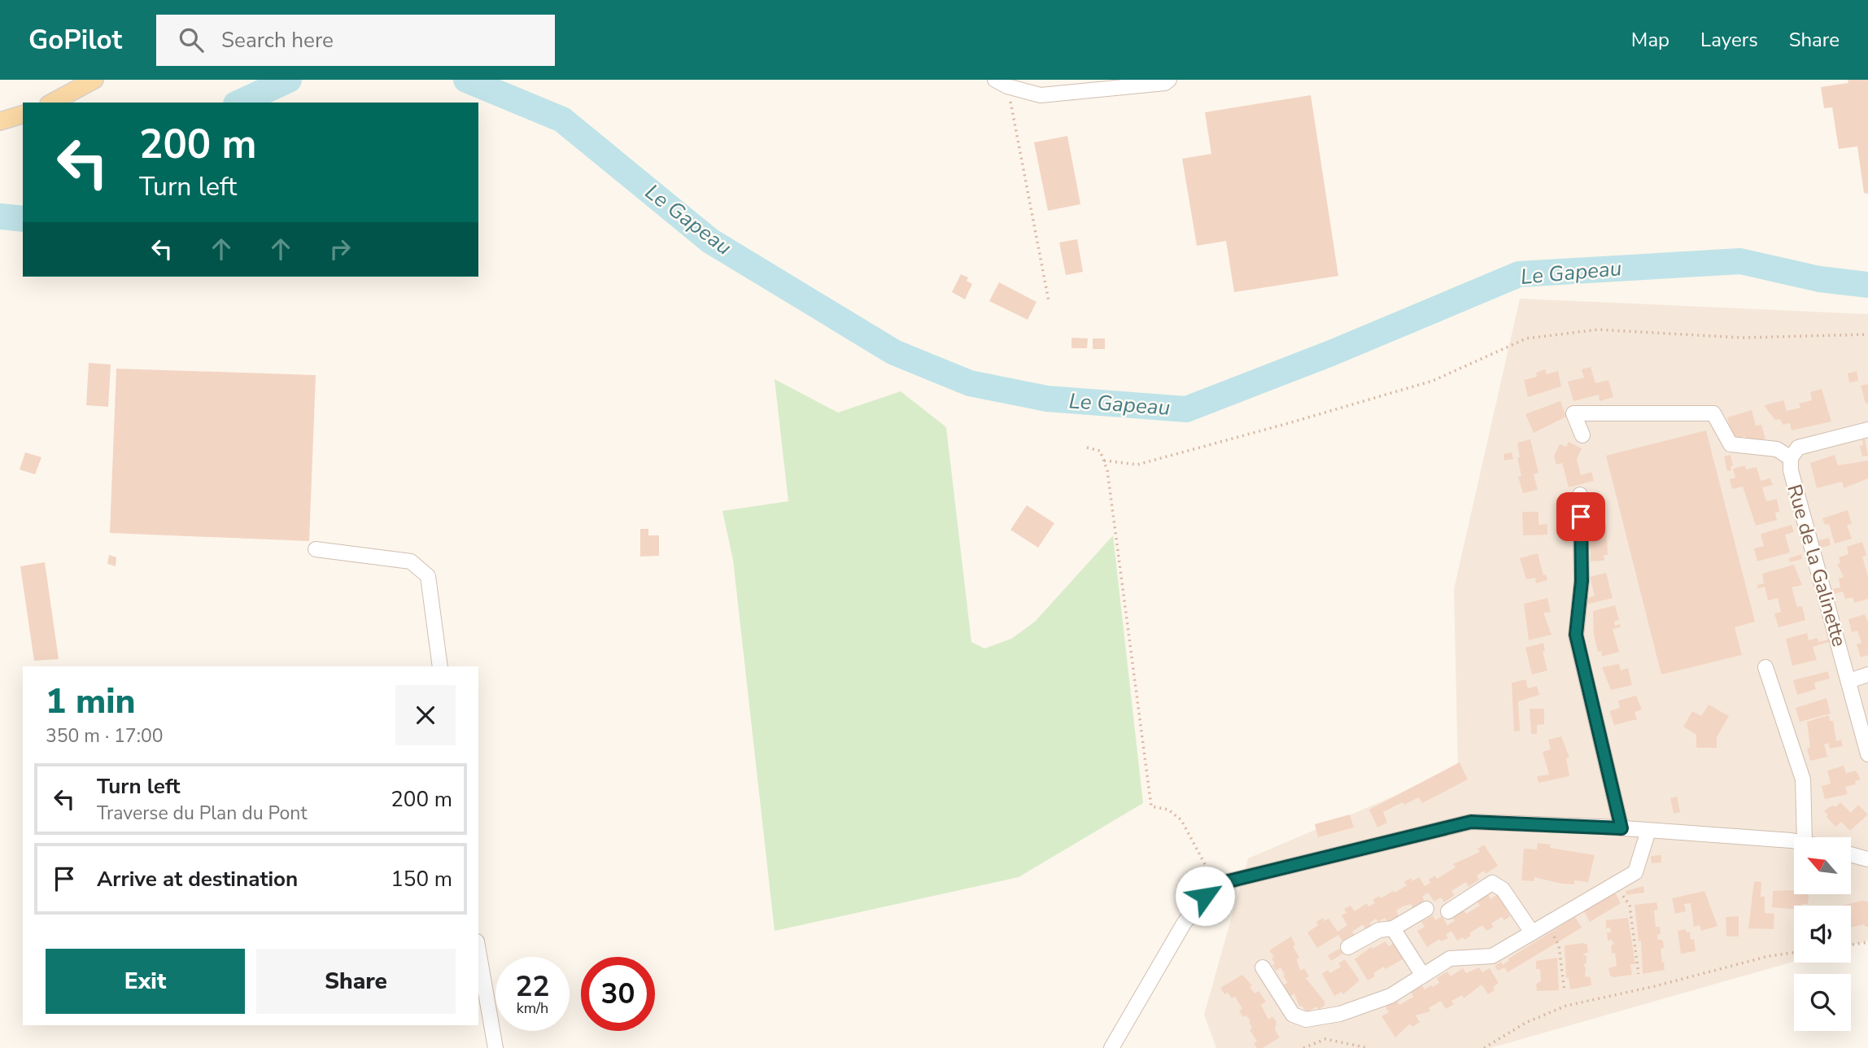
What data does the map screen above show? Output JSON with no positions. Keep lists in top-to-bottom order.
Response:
{
  "streets": {
    "street": ["Rue de la Galinette"]
  },
  "water": ["Le Gapeau"],
  "north": "top left",
  "page": {
    "header": "GoPilot",
    "search": "Search here",
    "nav": ["Map", "Layers", "Share"],
    "turn": ["200 m", "Turn left"],
    "heading": ["1 min", "350 m · 17:00"],
    "list": [
      {
        "name": "Turn left",
        "note": "Traverse du Plan du Pont",
        "value": "200 m"
      },
      {
        "name": "Arrive at destination",
        "value": "150 m"
      }
    ],
    "buttons": ["Exit", "Share"],
    "speed": "22 km/h",
    "limit": "30"
  }
}
